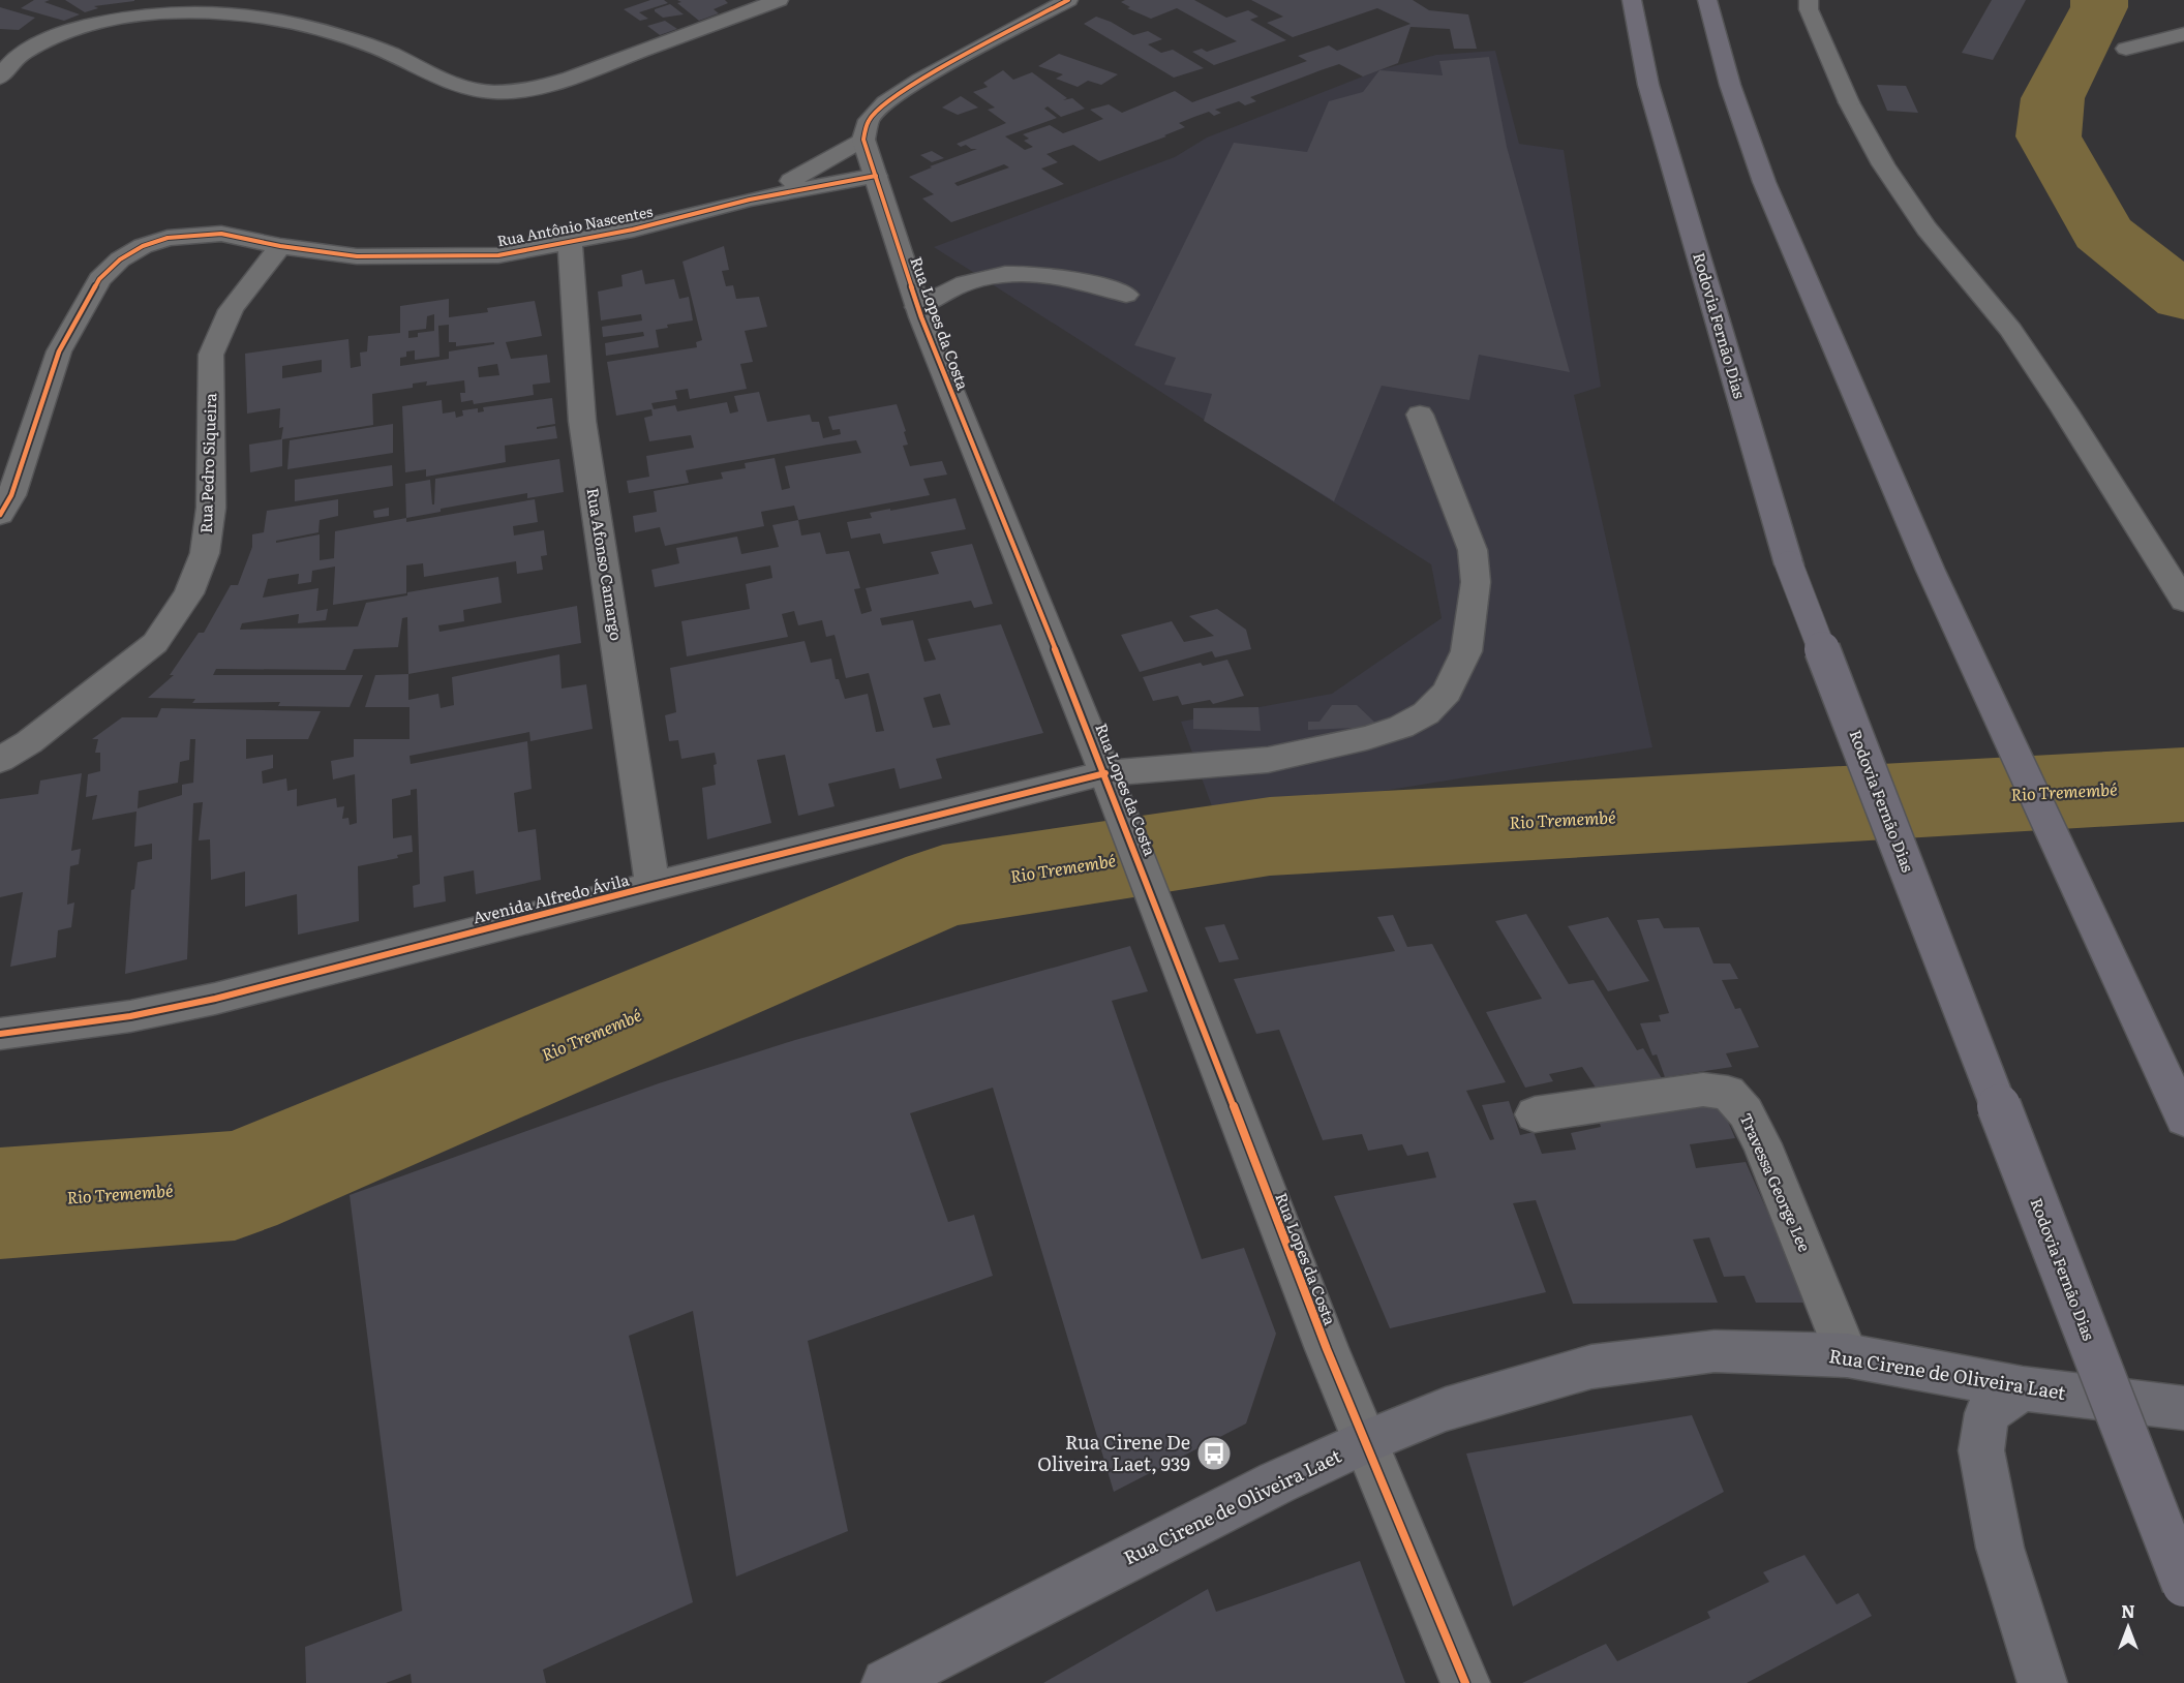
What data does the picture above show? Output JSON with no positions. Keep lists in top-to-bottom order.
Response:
{
  "streets": {
    "highway": ["Rodovia Fernão Dias"],
    "main road": ["Rua Cirene de Oliveira Laet"],
    "street": [
      "Rua Antônio Nascentes",
      "Rua Lopes da Costa",
      "Rua Pedro Siqueira",
      "Rua Afonso Camargo",
      "Avenida Alfredo Ávila",
      "Travessa George Lee"
    ]
  },
  "crossings": [
    ["Rua Antônio Nascentes", "Rua Lopes da Costa"],
    ["Rua Antônio Nascentes", "Rua Pedro Siqueira"],
    ["Rua Antônio Nascentes", "Rua Afonso Camargo"],
    ["Rua Lopes da Costa", "Avenida Alfredo Ávila"],
    ["Rua Lopes da Costa", "Rua Cirene de Oliveira Laet"],
    ["Rua Afonso Camargo", "Avenida Alfredo Ávila"],
    ["Travessa George Lee", "Rua Cirene de Oliveira Laet"]
  ],
  "water": ["Rio Tremembé"],
  "places": {
    "bus stop": ["Rua Cirene De Oliveira Laet, 939"]
  },
  "north": "top"
}
